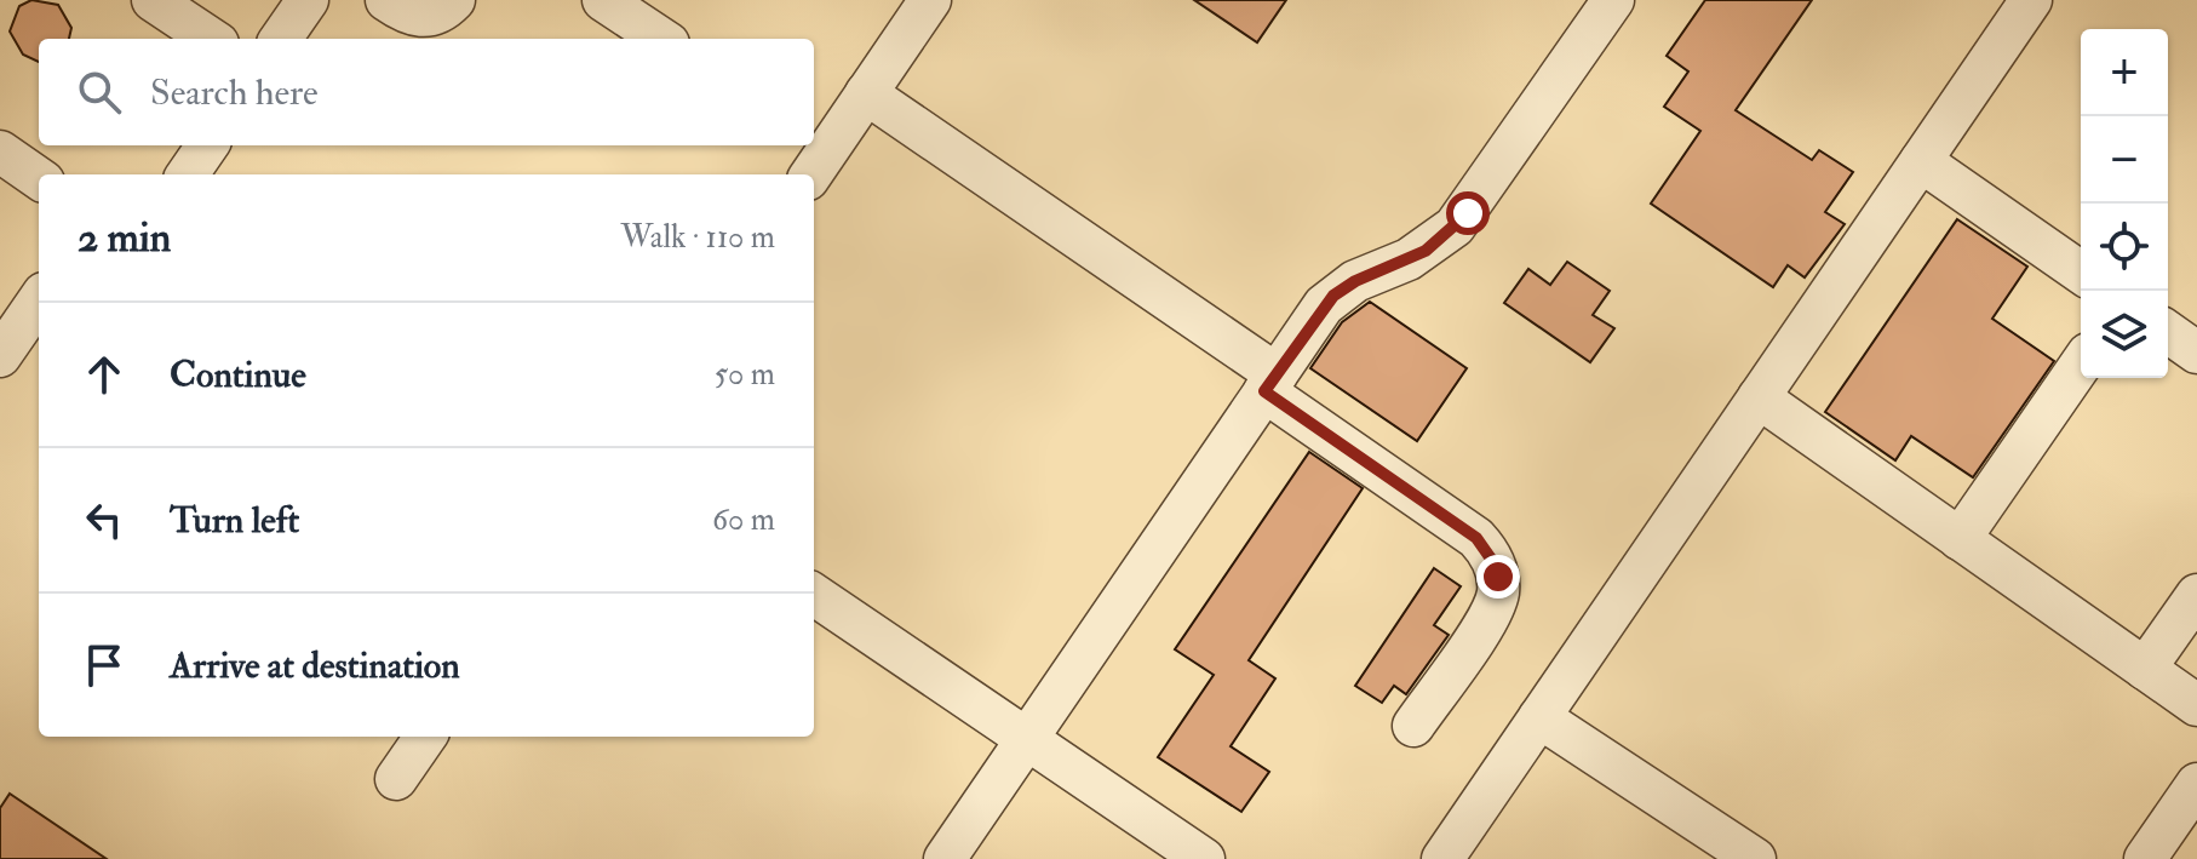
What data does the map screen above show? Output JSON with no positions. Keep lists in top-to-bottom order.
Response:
{
  "page": {
    "map_buttons": ["+", "−"],
    "search": "Search here",
    "heading": ["2 min", "Walk · 110 m"],
    "list": [
      ["Continue", "50 m"],
      ["Turn left", "60 m"],
      "Arrive at destination"
    ]
  }
}
